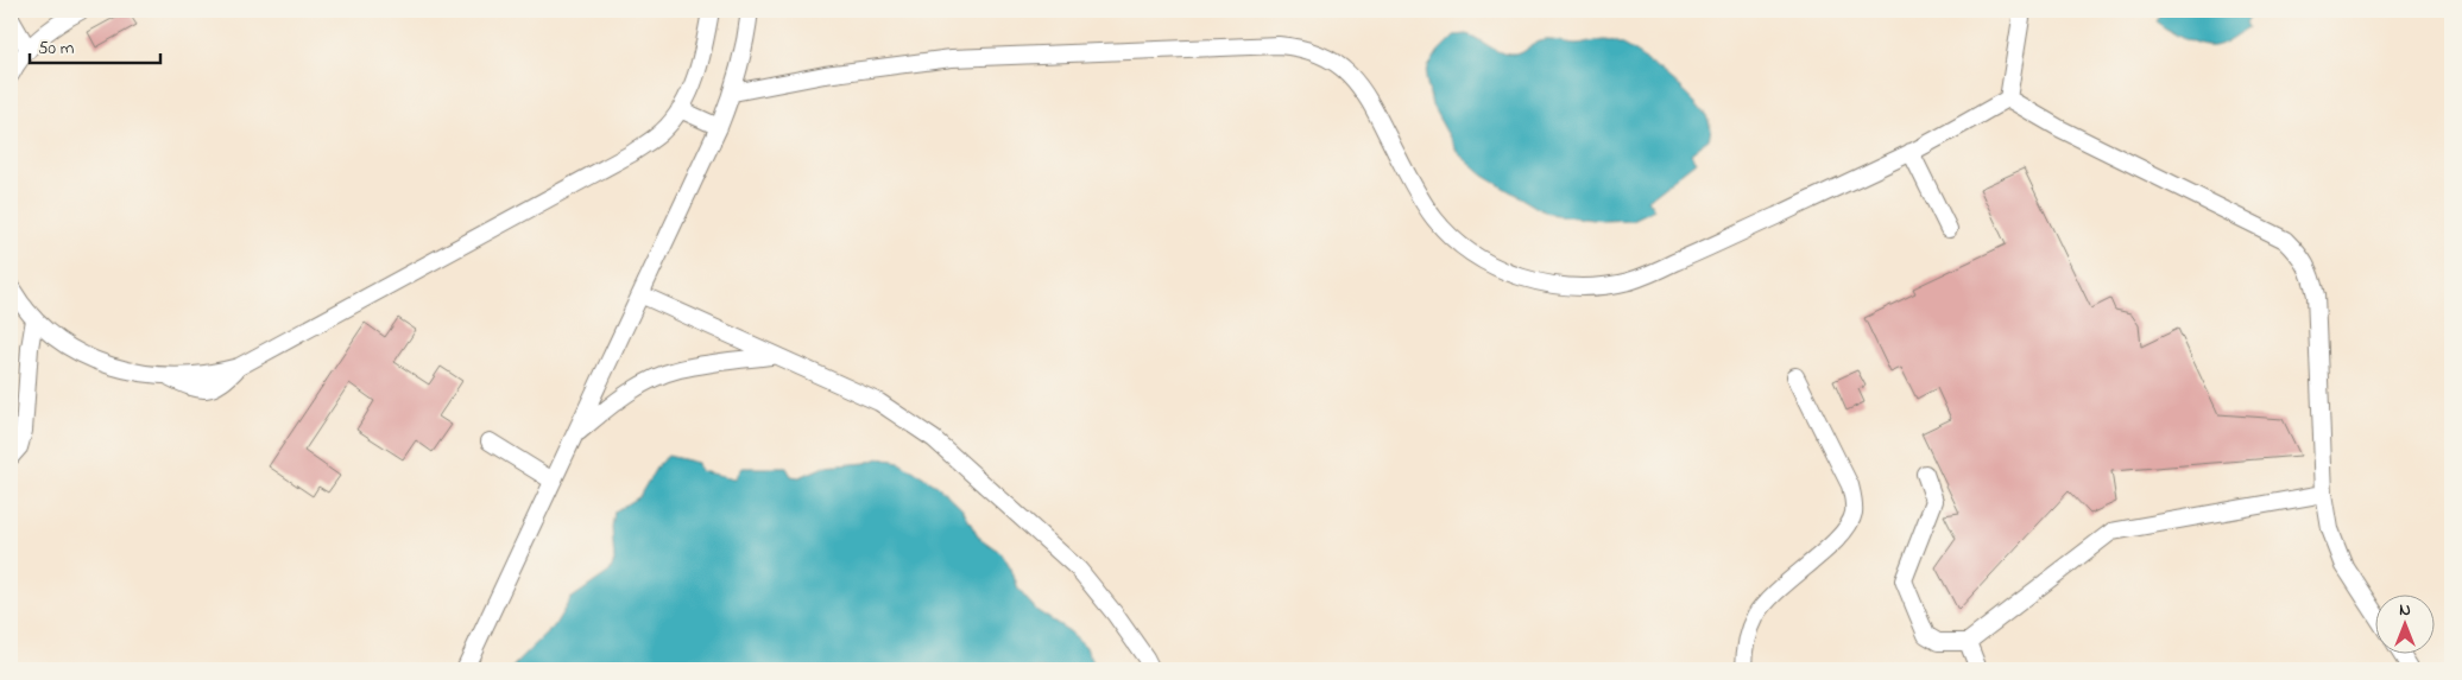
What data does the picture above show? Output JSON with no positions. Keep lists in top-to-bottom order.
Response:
{
  "scale_bar": "50 m",
  "north": "top"
}
